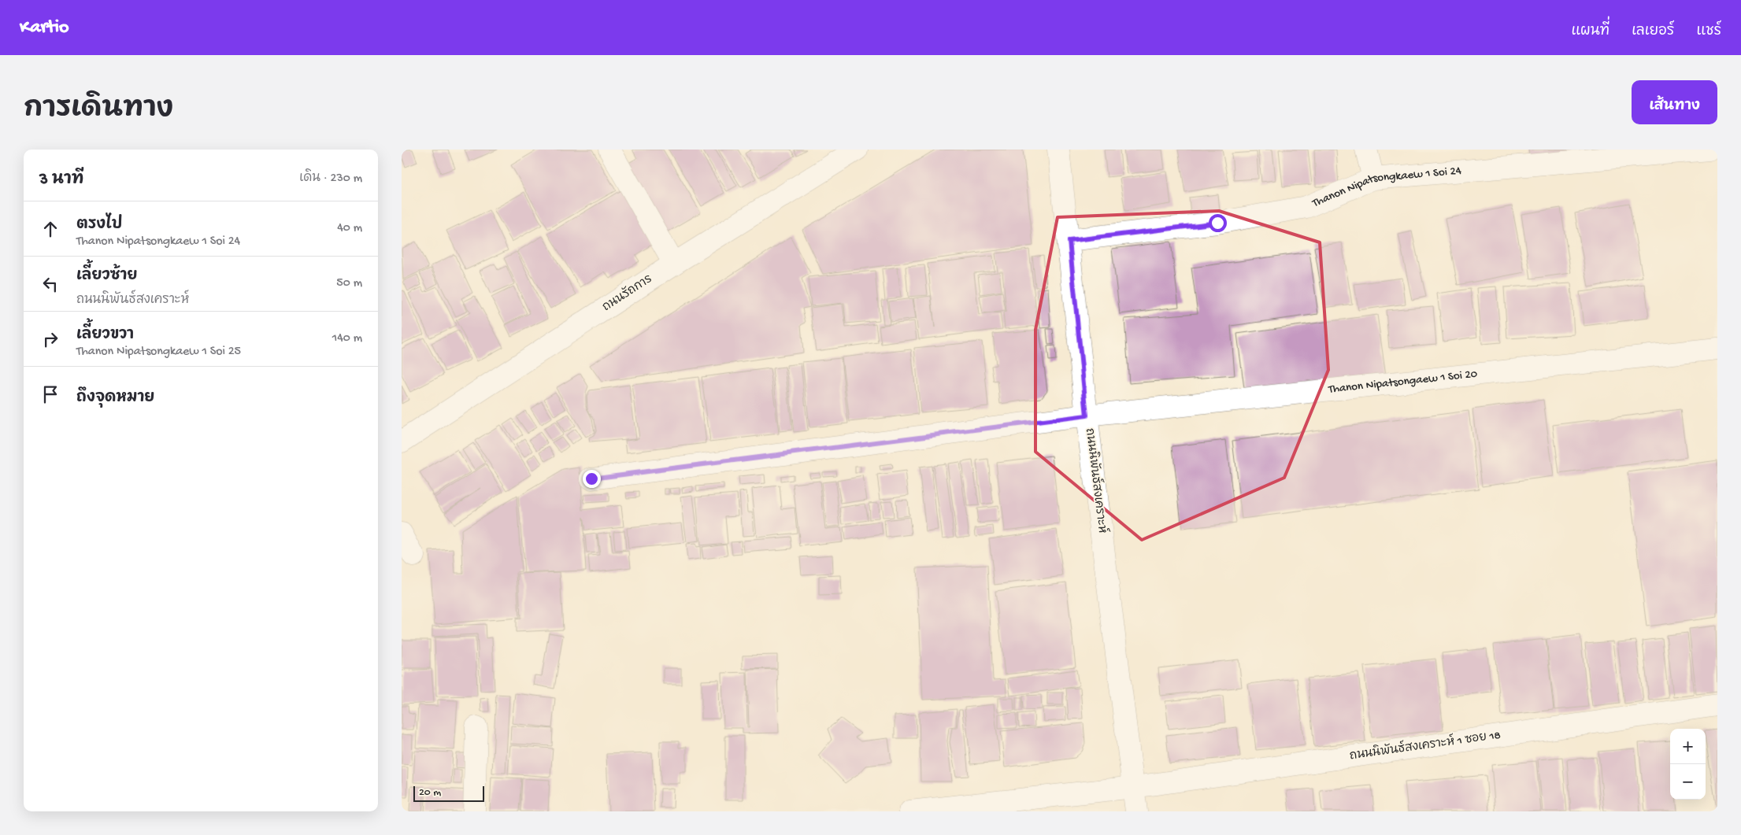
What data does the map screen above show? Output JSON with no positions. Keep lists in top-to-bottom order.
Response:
{
  "streets": {
    "street": [
      "Thanon Nipatsongkaew 1 Soi 24",
      "ถนนรัถการ",
      "Thanon Nipatsongaew 1 Soi 20",
      "ถนนนิพันธ์สงเคราะห์",
      "ถนนนิพันธ์สงเคราะห์ 1 ซอย 18"
    ]
  },
  "crossings": [
    ["Thanon Nipatsongkaew 1 Soi 24", "ถนนนิพันธ์สงเคราะห์"],
    ["Thanon Nipatsongaew 1 Soi 20", "ถนนนิพันธ์สงเคราะห์"],
    ["ถนนนิพันธ์สงเคราะห์", "ถนนนิพันธ์สงเคราะห์ 1 ซอย 18"]
  ],
  "scale_bar": "20 m",
  "page": {
    "header": "Kartio",
    "nav": ["แผนที่", "เลเยอร์", "แชร์"],
    "title": "การเดินทาง",
    "buttons": "เส้นทาง",
    "heading": ["3 นาที", "เดิน · 230 m"],
    "list": [
      ["ตรงไป", "Thanon Nipatsongkaew 1 Soi 24", "40 m"],
      ["เลี้ยวซ้าย", "ถนนนิพันธ์สงเคราะห์", "50 m"],
      ["เลี้ยวขวา", "Thanon Nipatsongkaew 1 Soi 25", "140 m"],
      "ถึงจุดหมาย"
    ],
    "map_buttons": ["+", "−"],
    "scale": "20 m"
  }
}
